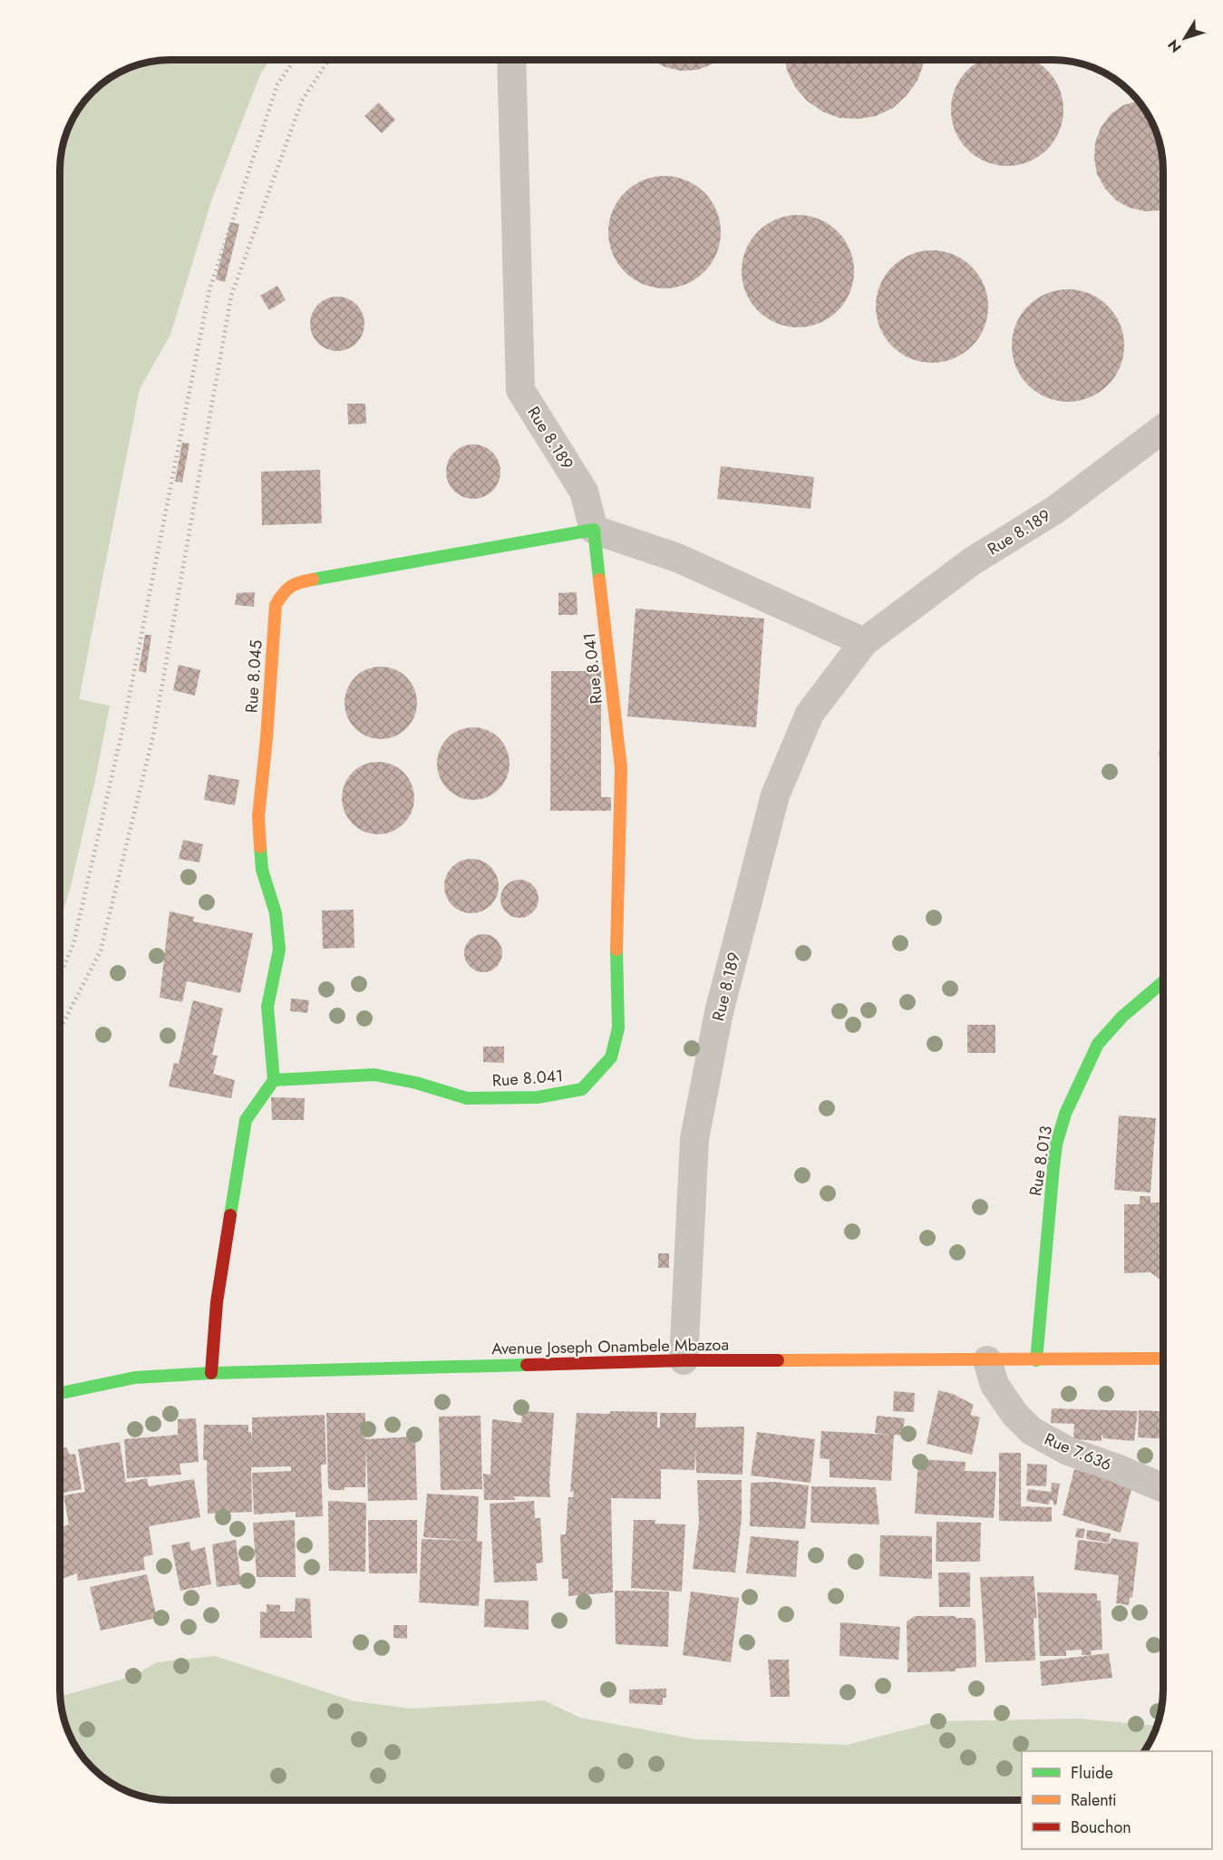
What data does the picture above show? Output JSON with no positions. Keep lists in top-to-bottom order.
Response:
{
  "streets": {
    "street": [
      "Rue 8.189",
      "Rue 8.041",
      "Rue 8.045",
      "Rue 8.013",
      "Avenue Joseph Onambele Mbazoa",
      "Rue 7.636"
    ]
  },
  "crossings": [
    ["Rue 8.189", "Rue 8.041"],
    ["Rue 8.189", "Rue 8.045"],
    ["Rue 8.189", "Avenue Joseph Onambele Mbazoa"],
    ["Rue 8.041", "Rue 8.045"],
    ["Rue 8.013", "Avenue Joseph Onambele Mbazoa"],
    ["Avenue Joseph Onambele Mbazoa", "Rue 7.636"]
  ],
  "legend": ["Fluide", "Ralenti", "Bouchon"],
  "north": "bottom left"
}
